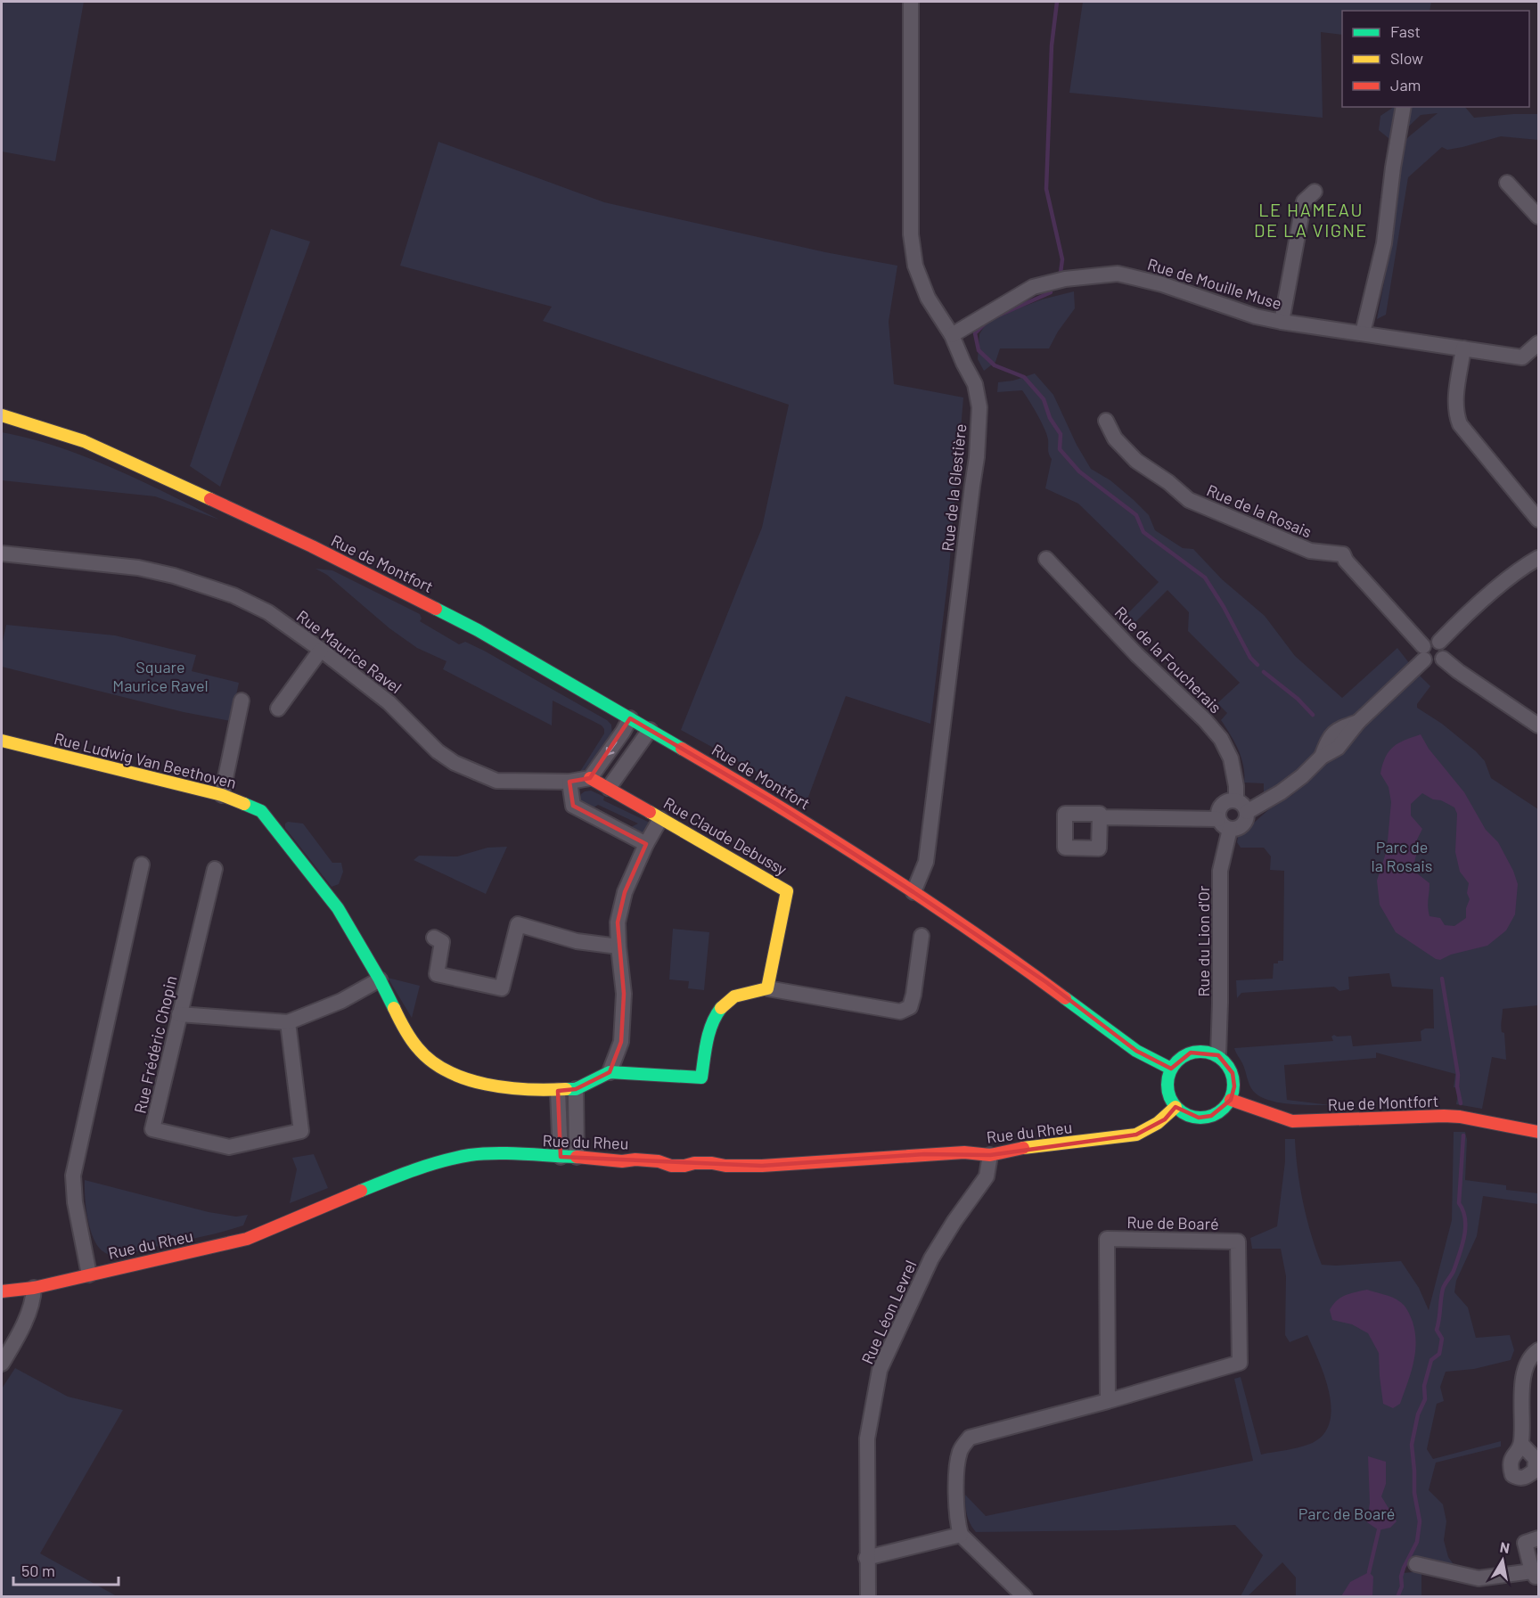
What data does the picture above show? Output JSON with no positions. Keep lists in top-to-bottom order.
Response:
{
  "streets": {
    "street": [
      "Rue de Mouille Muse",
      "Rue de la Glestière",
      "Rue de la Rosais",
      "Rue de Montfort",
      "Rue Maurice Ravel",
      "Rue de la Foucherais",
      "Rue Ludwig Van Beethoven",
      "Rue Claude Debussy",
      "Rue du Lion d'Or",
      "Rue Frédéric Chopin",
      "Rue du Rheu",
      "Rue de Boaré",
      "Rue Léon Levrel"
    ]
  },
  "crossings": [
    ["Rue de Mouille Muse", "Rue de la Glestière"],
    ["Rue de la Glestière", "Rue de Montfort"],
    ["Rue de Montfort", "Rue du Lion d'Or"],
    ["Rue de Montfort", "Rue du Rheu"],
    ["Rue Maurice Ravel", "Rue Claude Debussy"],
    ["Rue de la Foucherais", "Rue du Lion d'Or"],
    ["Rue du Lion d'Or", "Rue du Rheu"],
    ["Rue du Rheu", "Rue Léon Levrel"]
  ],
  "districts": ["LE HAMEAU DE LA VIGNE"],
  "parks": ["Square Maurice Ravel", "Parc de la Rosais", "Parc de Boaré"],
  "legend": ["Fast", "Slow", "Jam"],
  "scale_bar": "50 m",
  "north": "top"
}
